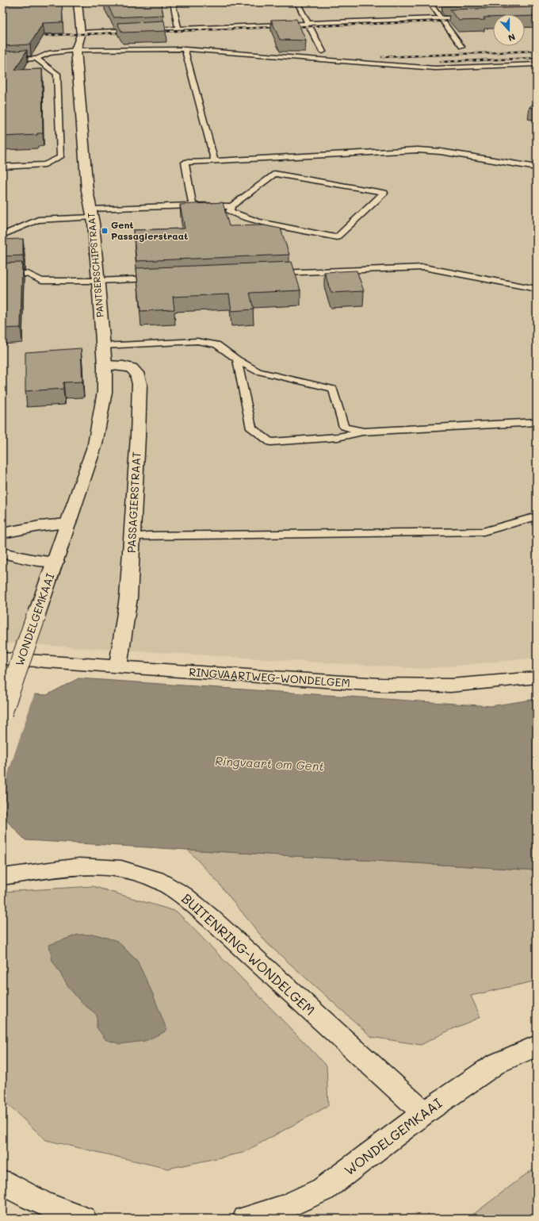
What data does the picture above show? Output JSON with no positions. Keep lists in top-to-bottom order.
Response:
{
  "streets": {
    "main road": [
      "PANTSERSCHIPSTRAAT",
      "PASSAGIERSTRAAT",
      "WONDELGEMKAAI",
      "RINGVAARTWEG-WONDELGEM",
      "BUITENRING-WONDELGEM"
    ]
  },
  "crossings": [
    ["PANTSERSCHIPSTRAAT", "PASSAGIERSTRAAT"],
    ["PANTSERSCHIPSTRAAT", "WONDELGEMKAAI"],
    ["PASSAGIERSTRAAT", "RINGVAARTWEG-WONDELGEM"],
    ["WONDELGEMKAAI", "BUITENRING-WONDELGEM"]
  ],
  "water": ["Ringvaart om Gent"],
  "places": {
    "transit": ["Gent Passagierstraat"]
  },
  "north": "bottom"
}
